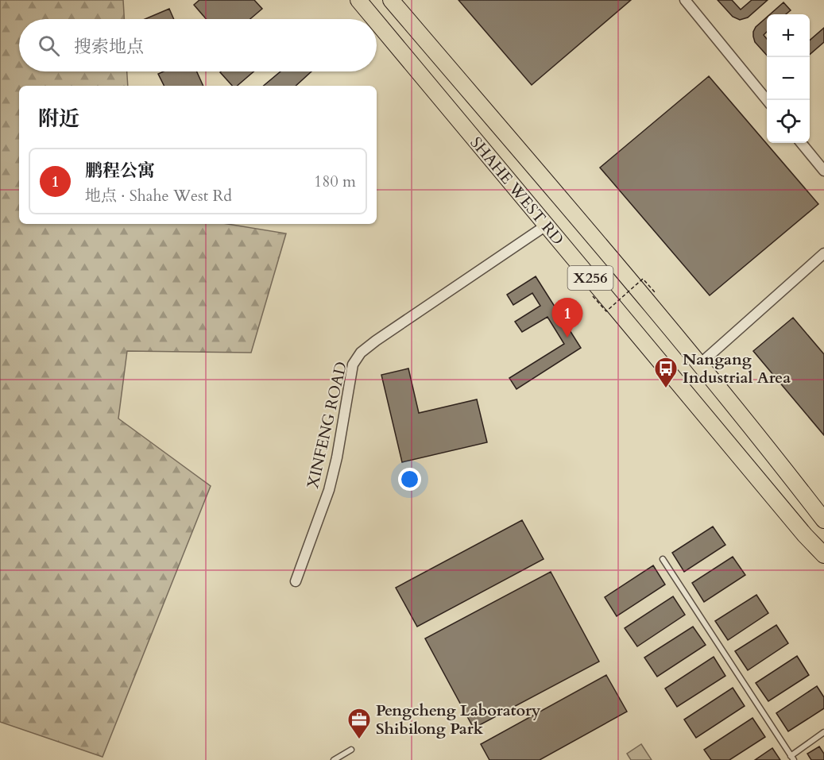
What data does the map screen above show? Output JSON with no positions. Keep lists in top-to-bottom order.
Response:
{
  "streets": {
    "main road": ["SHAHE WEST RD", "X256"],
    "street": ["XINFENG ROAD"]
  },
  "crossings": [
    ["SHAHE WEST RD", "XINFENG ROAD"]
  ],
  "places": {
    "bus stop": ["Nangang Industrial Area"],
    "office": ["Pengcheng Laboratory Shibilong Park"]
  },
  "page": {
    "map_buttons": ["+", "−"],
    "search": "搜索地点",
    "heading": "附近",
    "list": [
      {
        "mark": "1",
        "name": "鹏程公寓",
        "note": "地点 · Shahe West Rd",
        "value": "180 m"
      }
    ],
    "pins": "1"
  }
}
